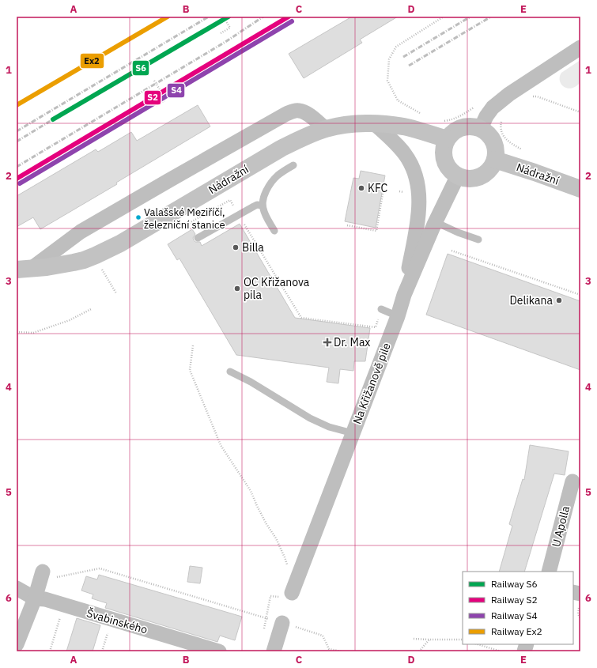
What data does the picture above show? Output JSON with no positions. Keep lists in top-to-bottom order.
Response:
{
  "streets": {
    "main road": ["Nádražní"],
    "street": ["Na Křižanově pile", "U Apolla", "Švabinského"]
  },
  "crossings": [
    ["Nádražní", "Na Křižanově pile"]
  ],
  "places": {
    "other": [
      "KFC",
      "Valašské Meziříčí, železniční stanice",
      "Billa",
      "OC Křižanova pila",
      "Delikana"
    ],
    "health": ["Dr. Max"]
  },
  "lines": [
    "rail line S6",
    "rail line S2",
    "rail line Ex2",
    "rail line S4"
  ],
  "legend": [
    "Railway S6",
    "Railway S2",
    "Railway S4",
    "Railway Ex2"
  ],
  "grid": {
    "columns": [
      "A",
      "B",
      "C",
      "D",
      "E"
    ],
    "rows": [
      "1",
      "2",
      "3",
      "4",
      "5",
      "6"
    ]
  }
}
